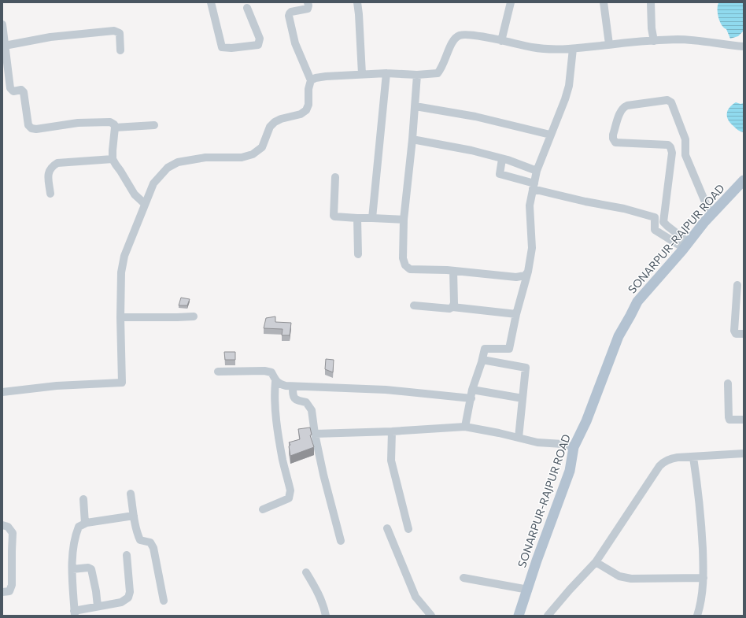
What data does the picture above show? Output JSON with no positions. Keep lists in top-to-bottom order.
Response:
{
  "streets": {
    "main road": ["SONARPUR-RAJPUR ROAD"]
  }
}
